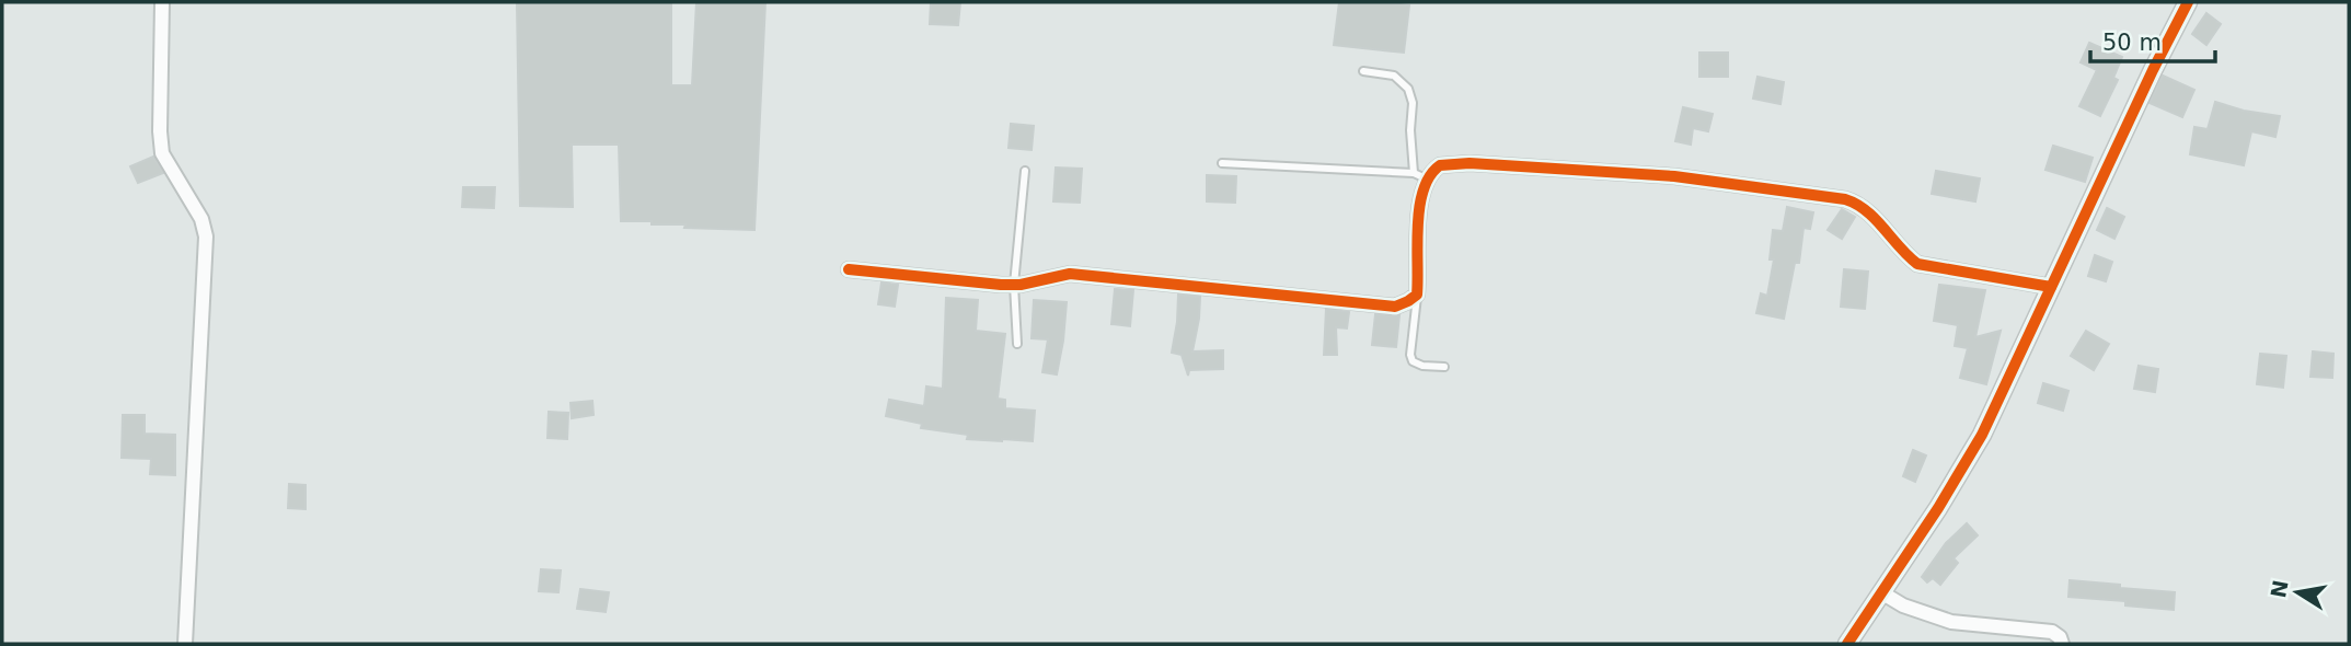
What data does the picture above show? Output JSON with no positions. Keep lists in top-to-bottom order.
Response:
{
  "scale_bar": "50 m",
  "north": "left"
}
